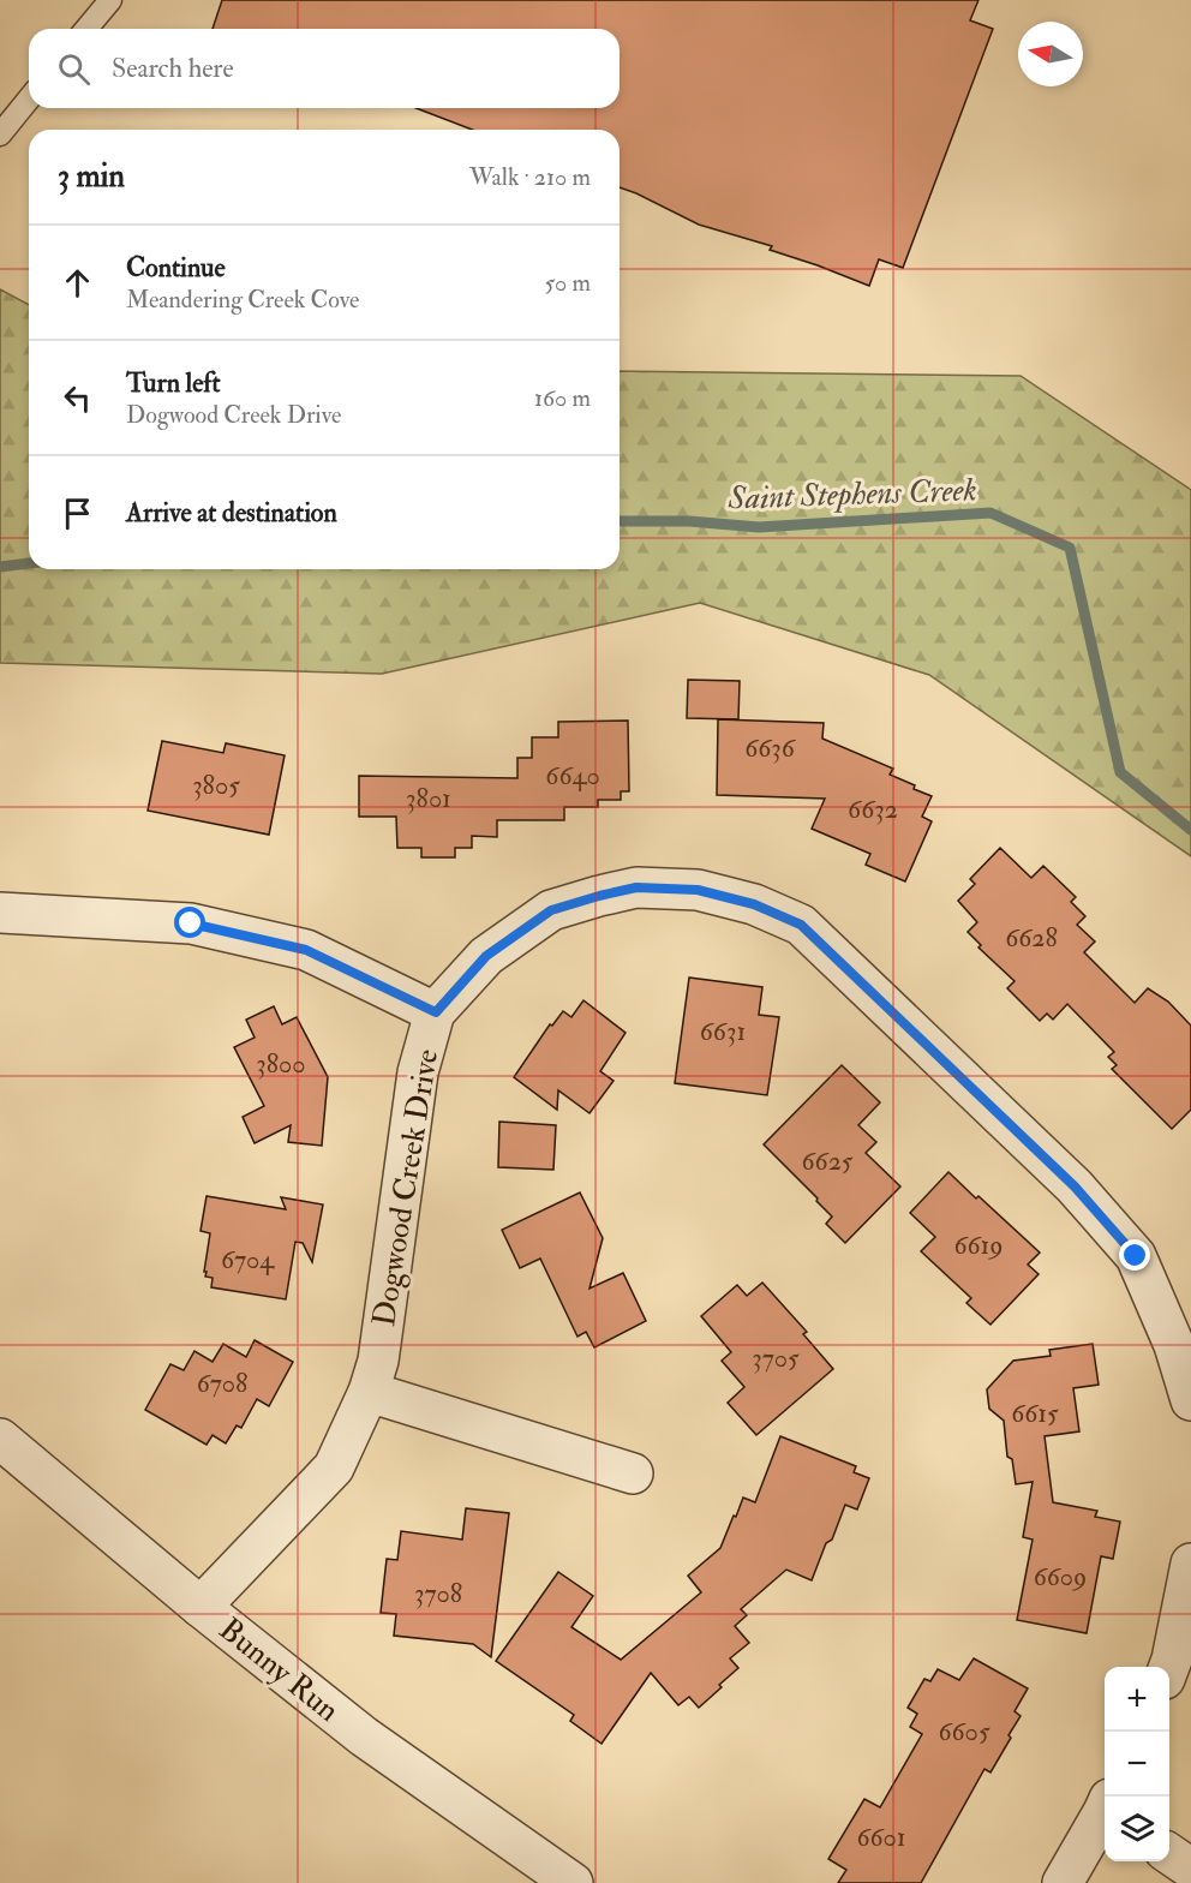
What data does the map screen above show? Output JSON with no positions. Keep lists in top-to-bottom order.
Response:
{
  "streets": {
    "street": ["Dogwood Creek Drive", "Bunny Run"]
  },
  "crossings": [
    ["Dogwood Creek Drive", "Bunny Run"]
  ],
  "water": ["Saint Stephens Creek"],
  "house_numbers": [
    "6636",
    "6640",
    "3805",
    "3801",
    "6632",
    "6628",
    "6631",
    "3800",
    "6625",
    "6619",
    "6704",
    "3705",
    "6708",
    "6615",
    "6609",
    "3708",
    "6605",
    "6601"
  ],
  "north": "left",
  "page": {
    "search": "Search here",
    "heading": ["3 min", "Walk · 210 m"],
    "list": [
      ["Continue", "Meandering Creek Cove", "50 m"],
      ["Turn left", "Dogwood Creek Drive", "160 m"],
      "Arrive at destination"
    ],
    "map_buttons": ["+", "−"]
  }
}
